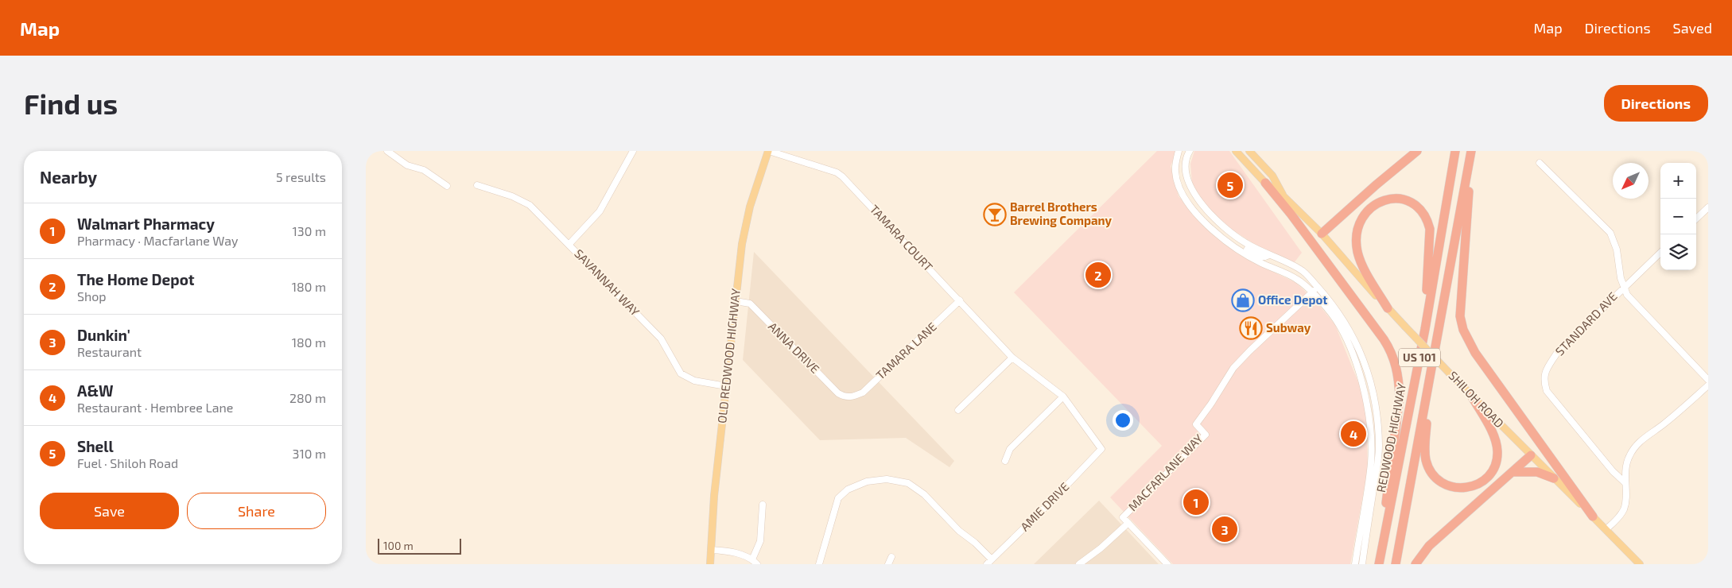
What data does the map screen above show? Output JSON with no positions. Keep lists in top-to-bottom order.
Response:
{
  "streets": {
    "highway": ["US 101", "REDWOOD HIGHWAY"],
    "main road": ["OLD REDWOOD HIGHWAY", "SHILOH ROAD"],
    "street": [
      "TAMARA COURT",
      "SAVANNAH WAY",
      "STANDARD AVE",
      "ANNA DRIVE",
      "TAMARA LANE",
      "MACFARLANE WAY",
      "AMIE DRIVE"
    ]
  },
  "crossings": [
    ["TAMARA COURT", "TAMARA LANE"],
    ["TAMARA COURT", "OLD REDWOOD HIGHWAY"],
    ["TAMARA COURT", "AMIE DRIVE"],
    ["SAVANNAH WAY", "OLD REDWOOD HIGHWAY"],
    ["ANNA DRIVE", "TAMARA LANE"],
    ["ANNA DRIVE", "OLD REDWOOD HIGHWAY"]
  ],
  "places": {
    "bar": ["Barrel Brothers Brewing Company"],
    "shop": ["Office Depot"],
    "restaurant": ["Subway"]
  },
  "scale_bar": "100 m",
  "north": "bottom left",
  "page": {
    "header": "Map",
    "nav": ["Map", "Directions", "Saved"],
    "buttons": [
      "Directions",
      ["Save", "Share"]
    ],
    "title": "Find us",
    "heading": ["Nearby", "5 results"],
    "map_buttons": ["+", "−"],
    "pins": [
      "5",
      "2",
      "4",
      "1",
      "3"
    ],
    "list": [
      {
        "mark": "1",
        "name": "Walmart Pharmacy",
        "note": "Pharmacy · Macfarlane Way",
        "value": "130 m"
      },
      {
        "mark": "2",
        "name": "The Home Depot",
        "note": "Shop",
        "value": "180 m"
      },
      {
        "mark": "3",
        "name": "Dunkin'",
        "note": "Restaurant",
        "value": "180 m"
      },
      {
        "mark": "4",
        "name": "A&W",
        "note": "Restaurant · Hembree Lane",
        "value": "280 m"
      },
      {
        "mark": "5",
        "name": "Shell",
        "note": "Fuel · Shiloh Road",
        "value": "310 m"
      }
    ],
    "scale": "100 m"
  }
}
